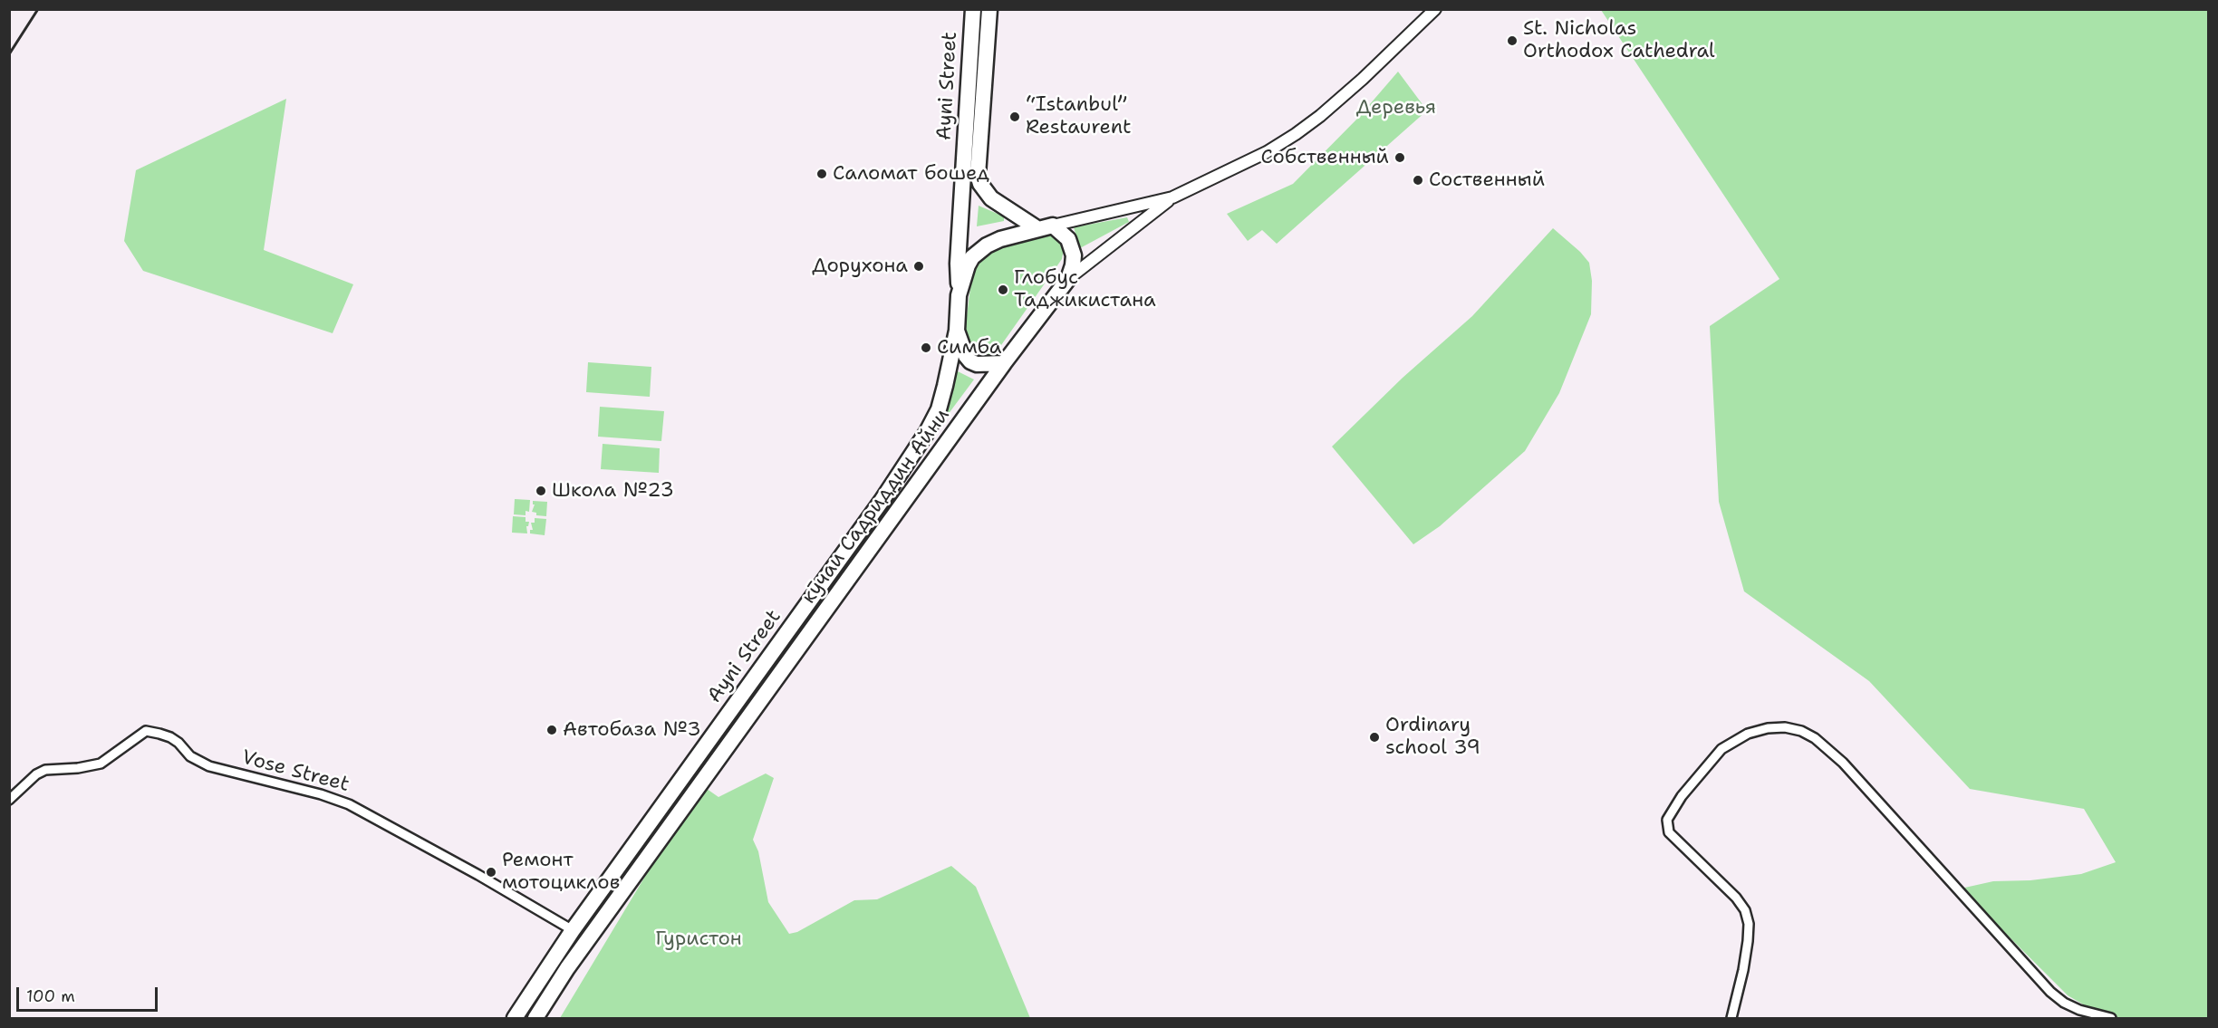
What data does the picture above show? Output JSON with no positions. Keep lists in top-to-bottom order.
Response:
{
  "streets": {
    "highway": ["Ayni Street", "кӯчаи Садриддин Айни"],
    "street": ["Vose Street"]
  },
  "crossings": [
    ["Ayni Street", "кӯчаи Садриддин Айни"],
    ["Ayni Street", "Vose Street"]
  ],
  "parks": ["Деревья", "Гуристон"],
  "places": [
    "St. Nicholas Orthodox Cathedral",
    "“Istanbul” Restaurent",
    "Собственный",
    "Саломат бошед",
    "Соственный",
    "Дорухона",
    "Глобус Таджикистана",
    "Симба",
    "Школа №23",
    "Автобаза №3",
    "Ordinary school 39",
    "Ремонт мотоциклов"
  ],
  "scale_bar": "100 m"
}
